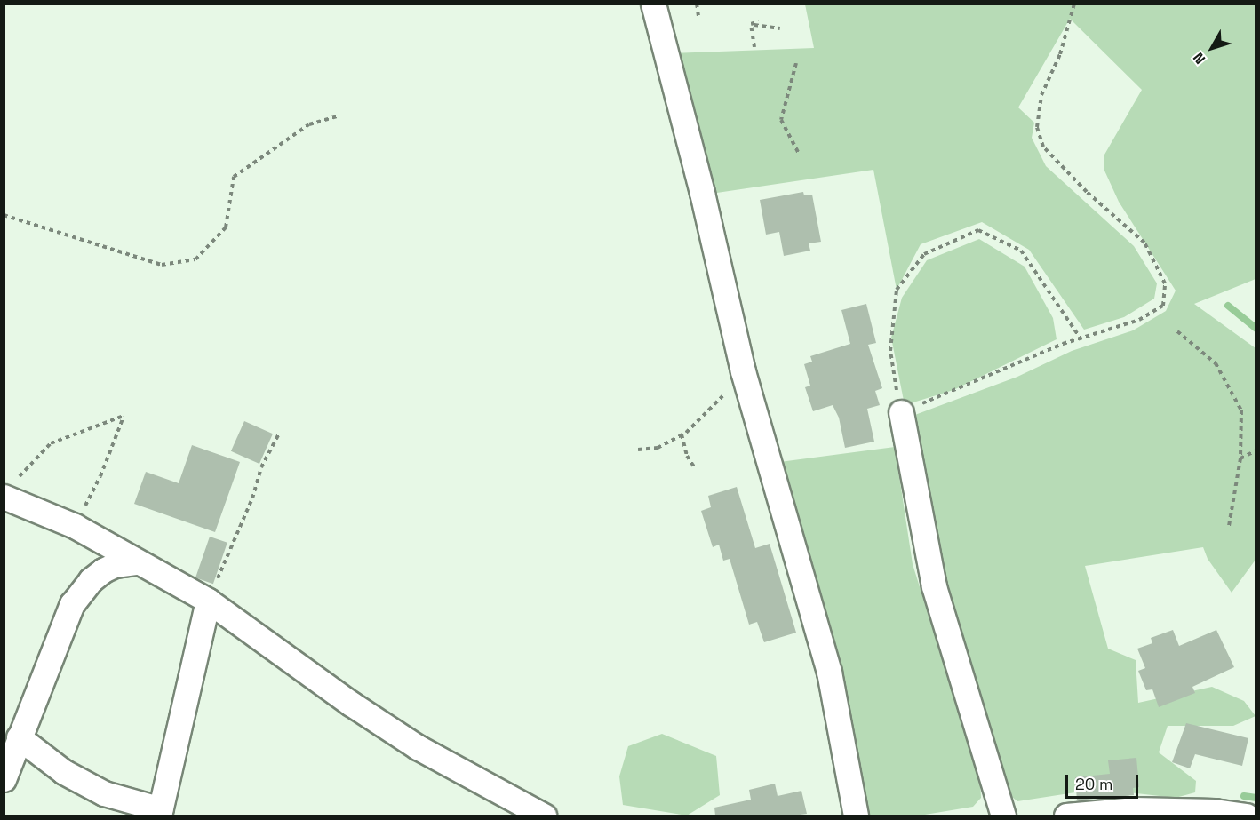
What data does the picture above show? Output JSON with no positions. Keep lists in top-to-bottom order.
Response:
{
  "scale_bar": "20 m",
  "north": "bottom left"
}
